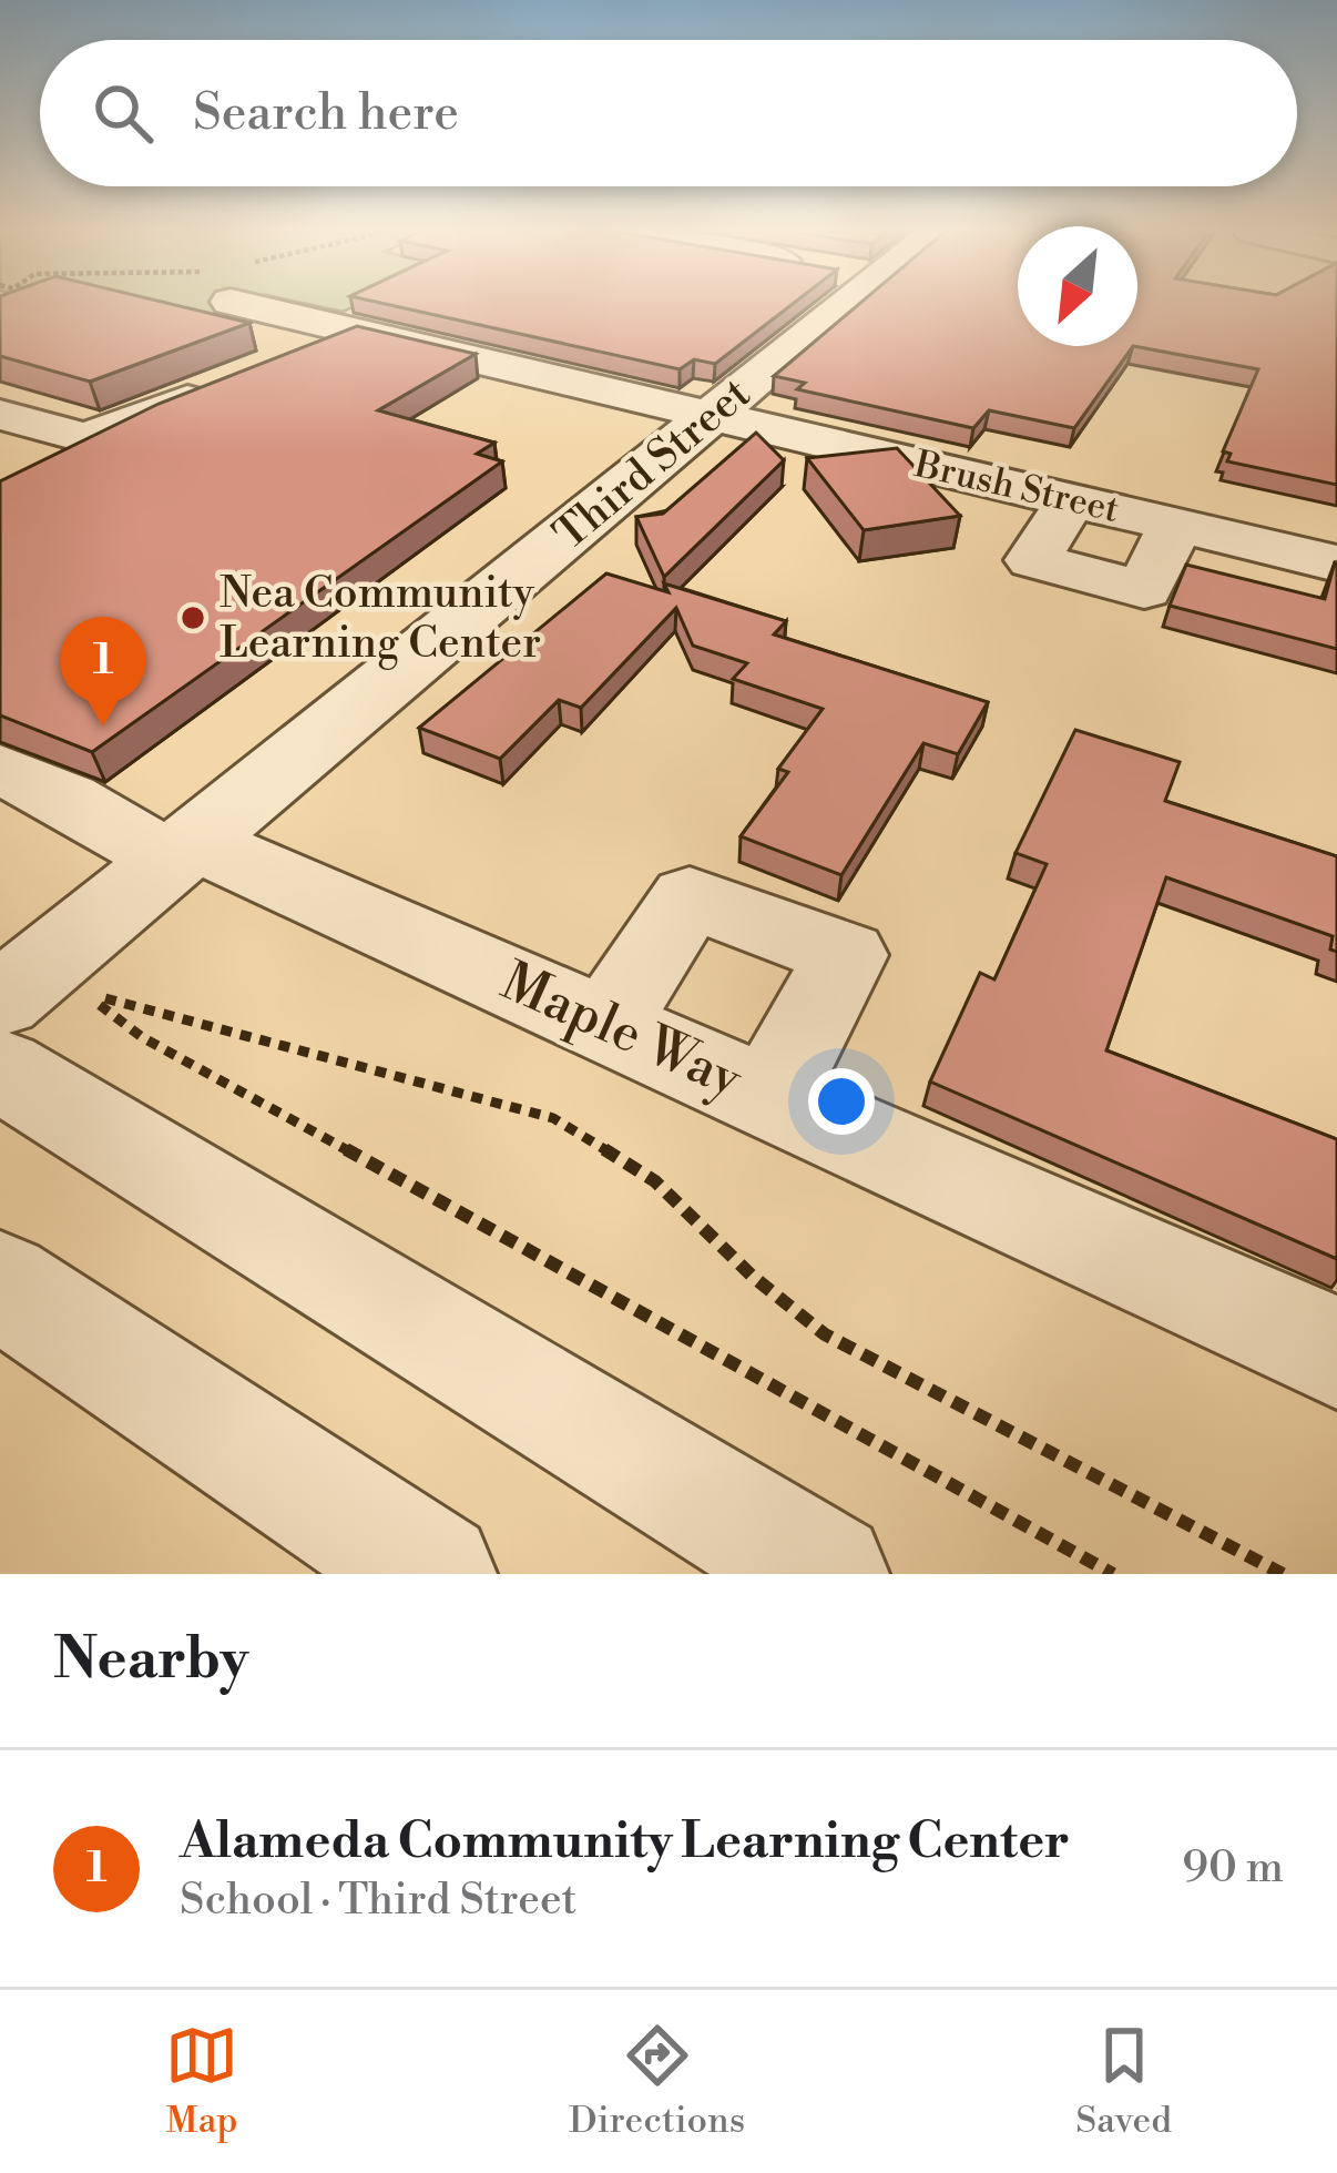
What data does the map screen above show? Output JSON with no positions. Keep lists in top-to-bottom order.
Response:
{
  "streets": {
    "street": ["Third Street", "Brush Street", "Maple Way"]
  },
  "crossings": [
    ["Third Street", "Brush Street"],
    ["Third Street", "Maple Way"]
  ],
  "places": ["Nea Community Learning Center"],
  "north": "bottom left",
  "page": {
    "search": "Search here",
    "pins": "1",
    "heading": "Nearby",
    "list": [
      {
        "mark": "1",
        "name": "Alameda Community Learning Center",
        "note": "School · Third Street",
        "value": "90 m"
      }
    ],
    "nav": ["Map", "Directions", "Saved"]
  }
}
